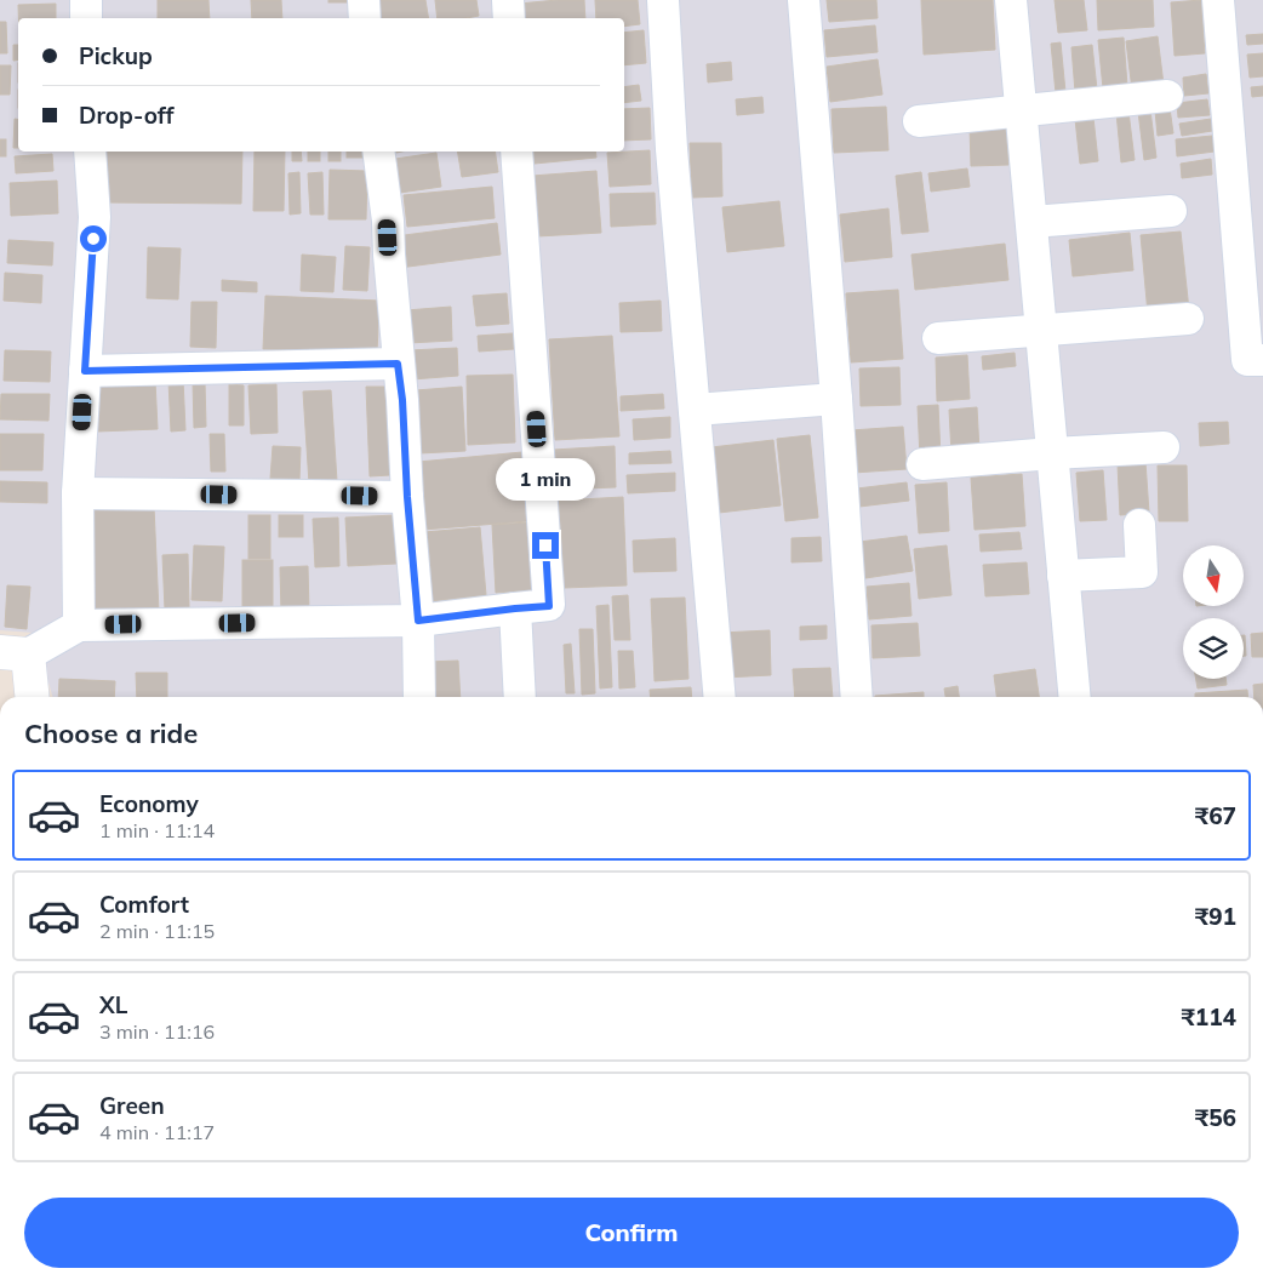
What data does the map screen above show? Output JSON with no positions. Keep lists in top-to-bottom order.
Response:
{
  "north": "bottom",
  "page": {
    "banner": ["Pickup", "Drop-off"],
    "bubble": "1 min",
    "heading": "Choose a ride",
    "list": [
      {
        "name": "Economy",
        "note": "1 min · 11:14",
        "value": "₹67"
      },
      {
        "name": "Comfort",
        "note": "2 min · 11:15",
        "value": "₹91"
      },
      {
        "name": "XL",
        "note": "3 min · 11:16",
        "value": "₹114"
      },
      {
        "name": "Green",
        "note": "4 min · 11:17",
        "value": "₹56"
      }
    ],
    "buttons": "Confirm"
  }
}
